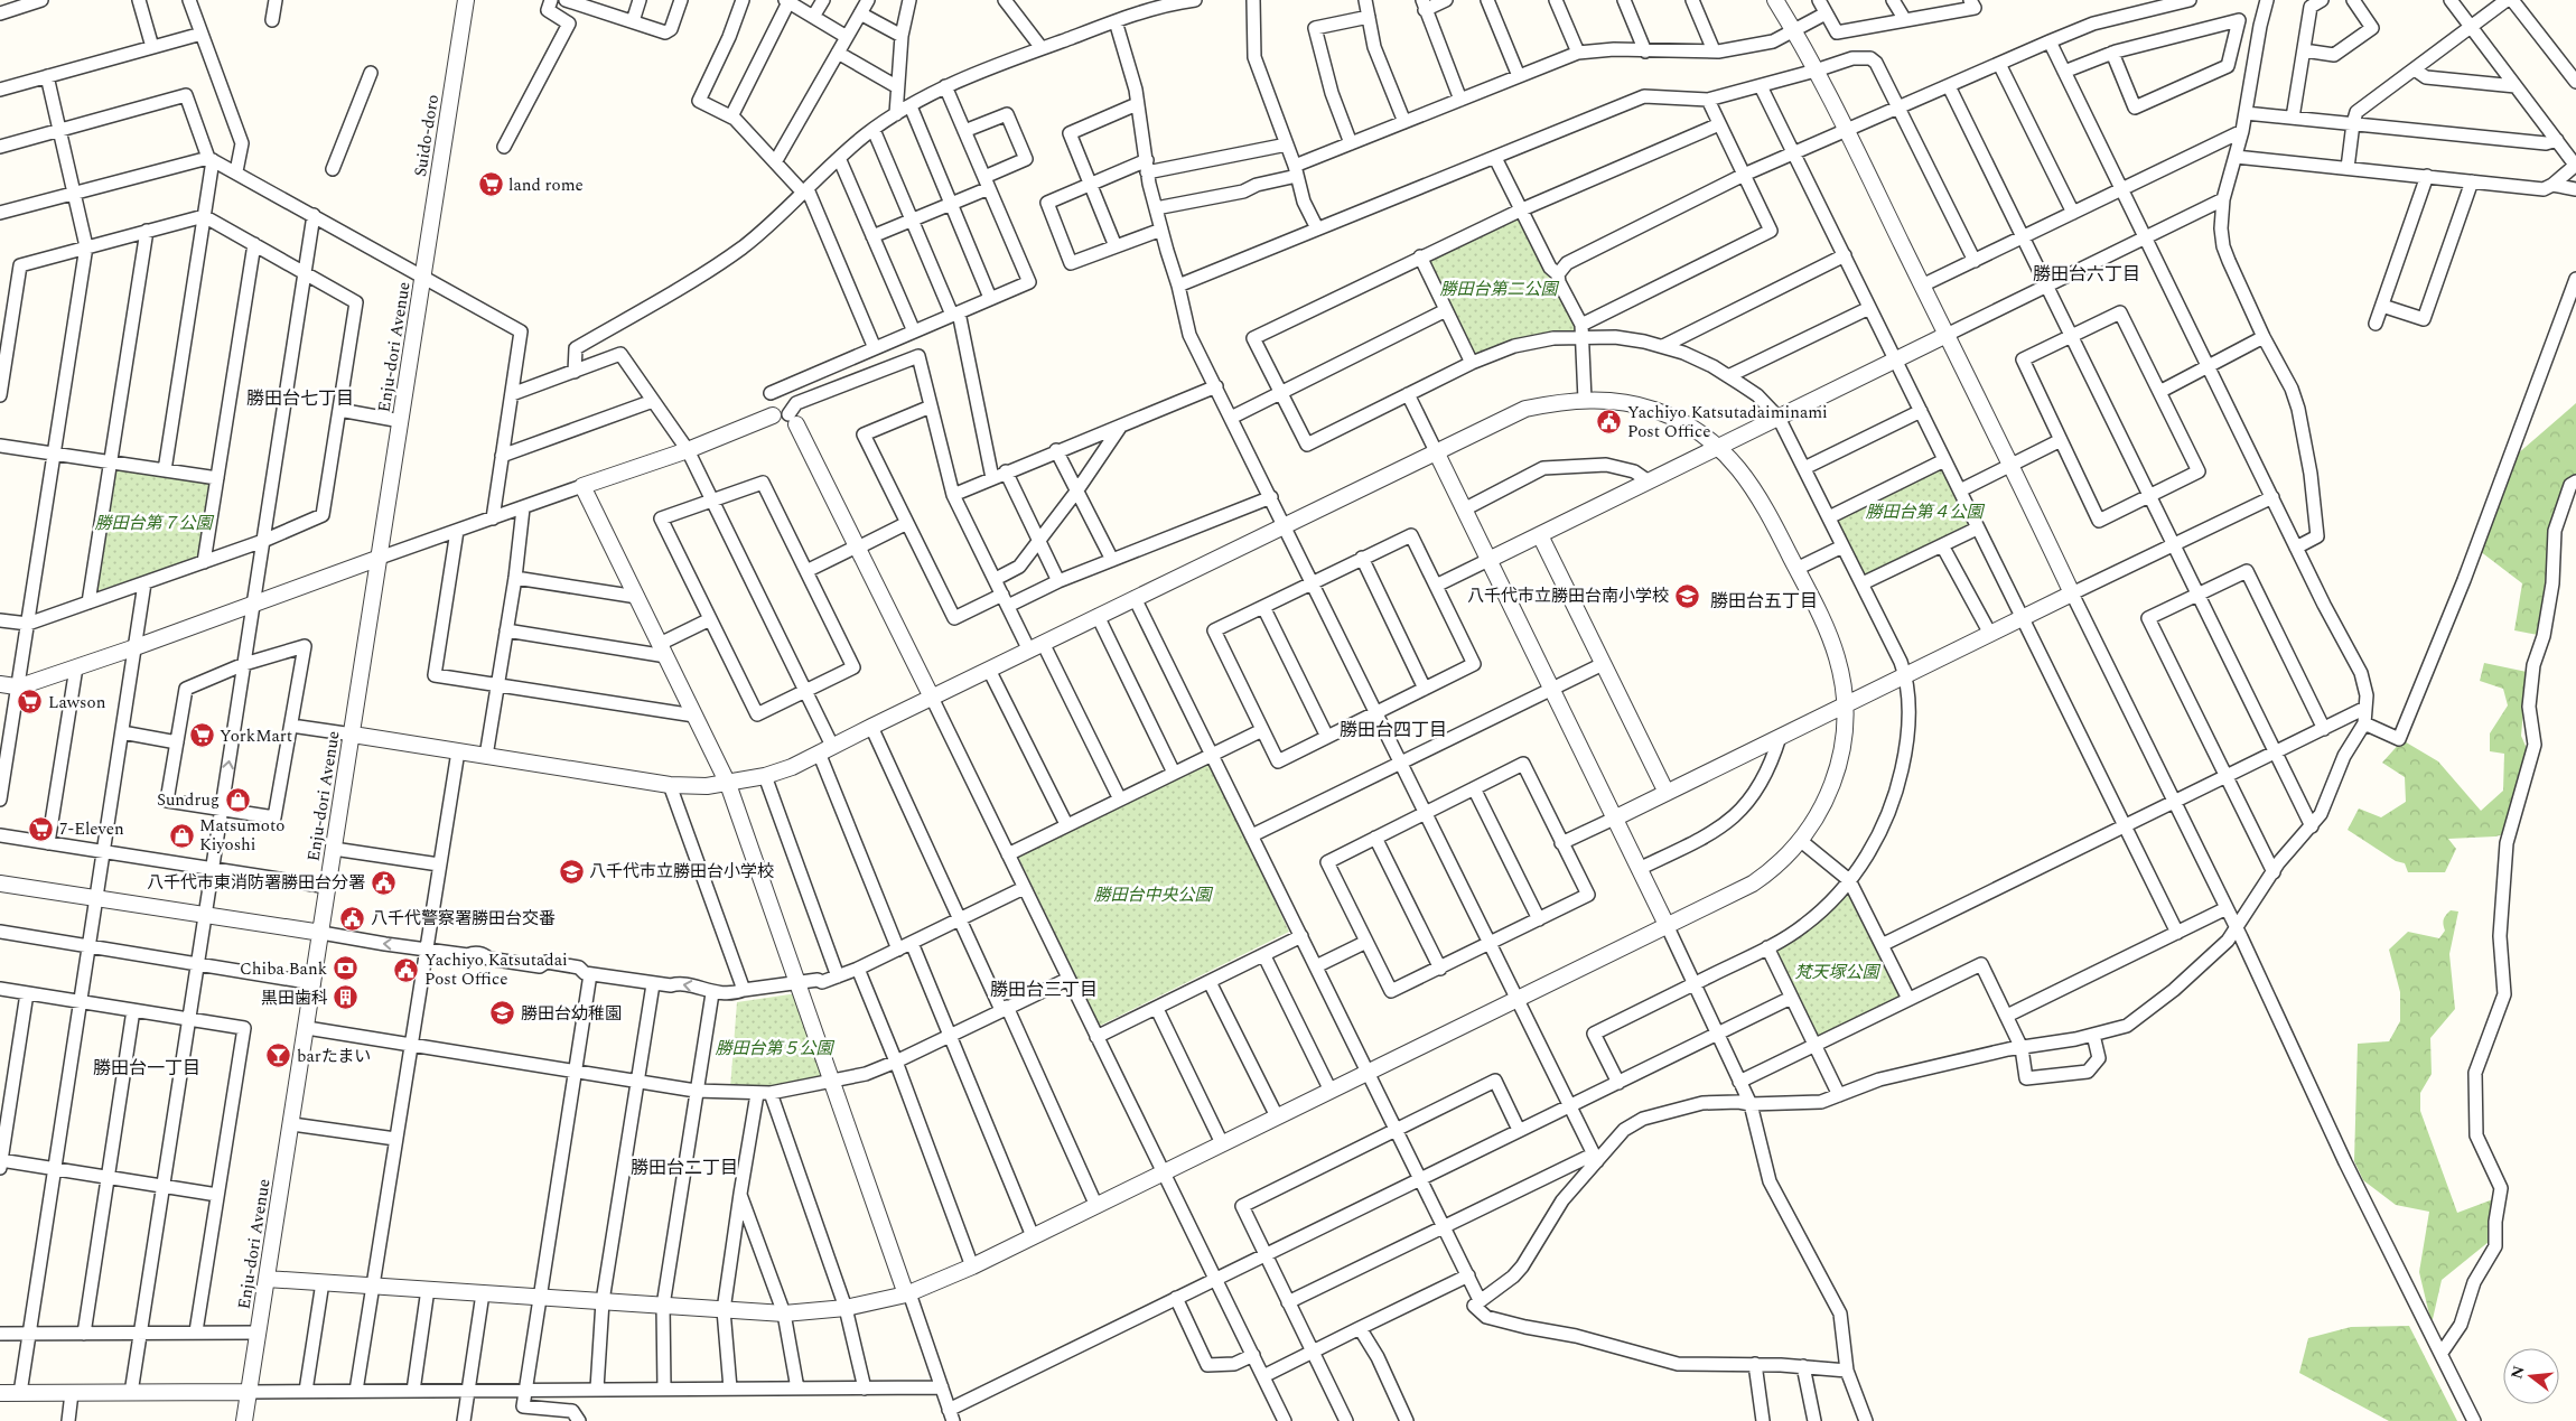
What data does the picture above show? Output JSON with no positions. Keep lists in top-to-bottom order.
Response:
{
  "streets": {
    "street": ["Suido-doro", "Enju-dori Avenue"]
  },
  "crossings": [
    ["Suido-doro", "Enju-dori Avenue"]
  ],
  "districts": [
    "勝田台六丁目",
    "勝田台七丁目",
    "勝田台五丁目",
    "勝田台四丁目",
    "勝田台三丁目",
    "勝田台一丁目",
    "勝田台二丁目"
  ],
  "parks": [
    "勝田台第二公園",
    "勝田台第４公園",
    "勝田台第７公園",
    "勝田台中央公園",
    "梵天塚公園",
    "勝田台第５公園"
  ],
  "places": {
    "supermarket": [
      "land rome",
      "Lawson",
      "YorkMart",
      "7-Eleven"
    ],
    "public building": [
      "Yachiyo Katsutadaiminami Post Office",
      "八千代市東消防署勝田台分署",
      "八千代警察署勝田台交番",
      "Yachiyo Katsutadai Post Office"
    ],
    "school or university": ["八千代市立勝田台南小学校", "八千代市立勝田台小学校", "勝田台幼稚園"],
    "shop": ["Sundrug", "Matsumoto Kiyoshi"],
    "bank": ["Chiba Bank"],
    "building": ["黒田歯科"],
    "bar": ["barたまい"]
  },
  "north": "left"
}
